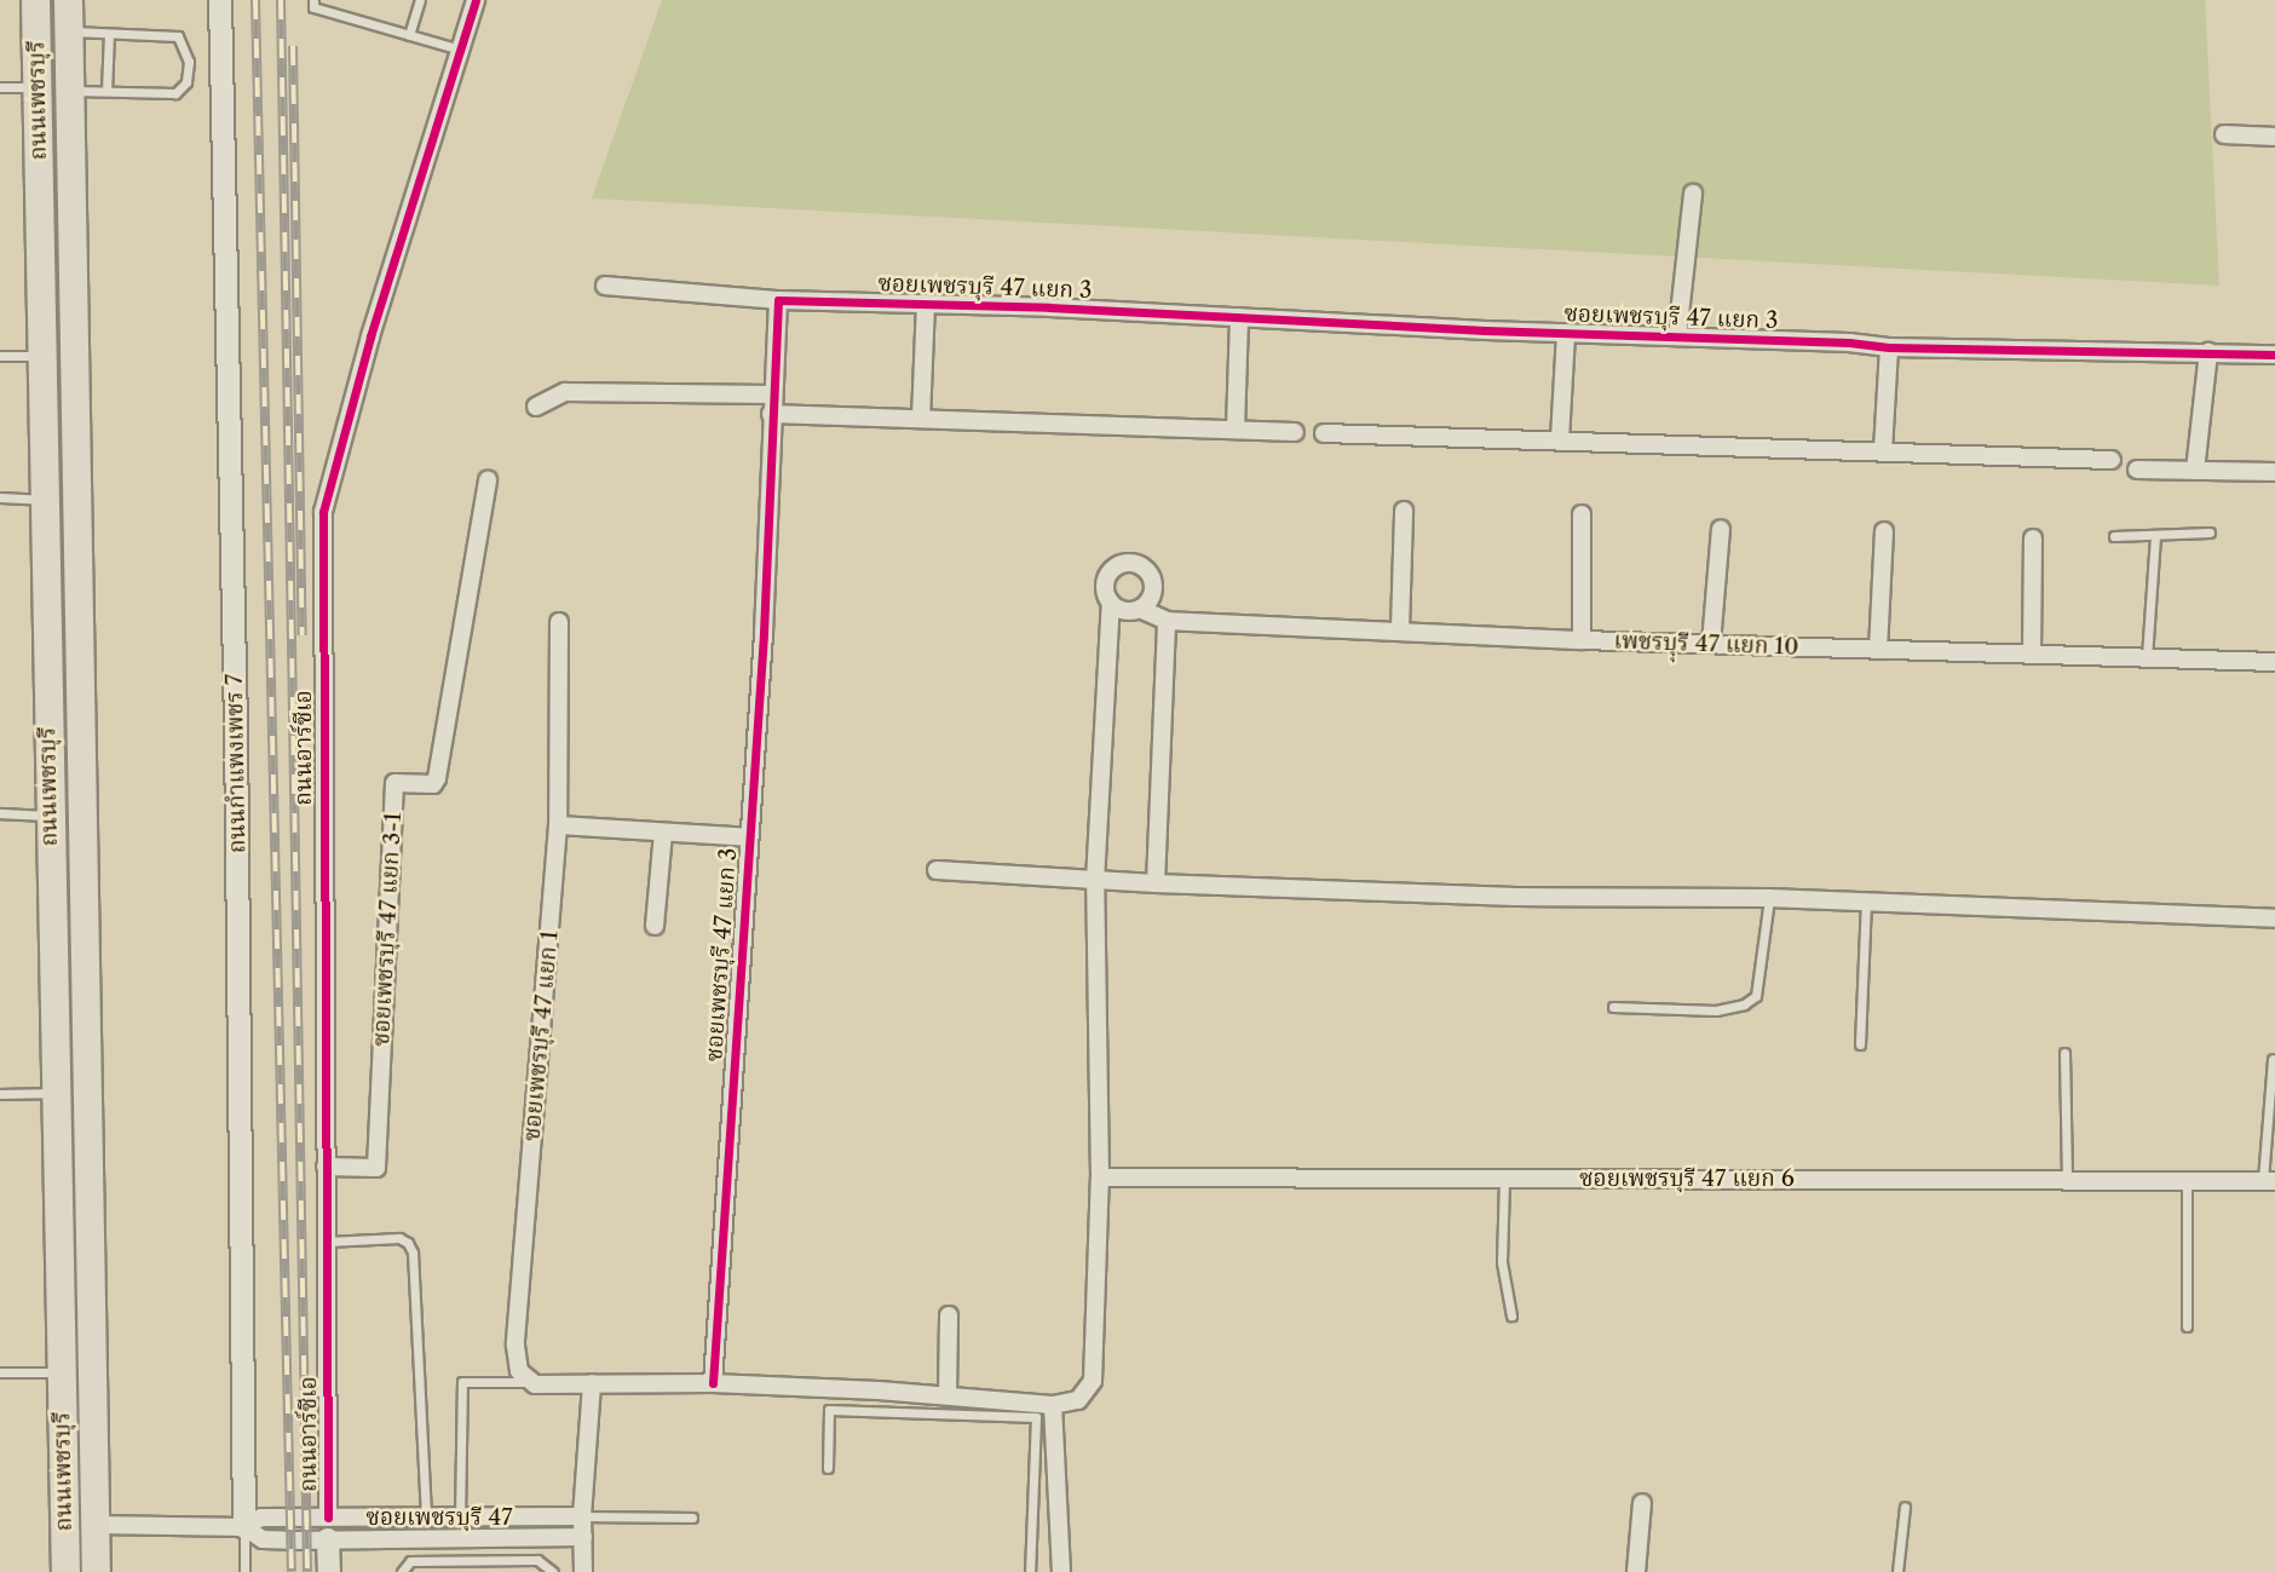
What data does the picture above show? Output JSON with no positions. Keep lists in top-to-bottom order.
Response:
{
  "streets": {
    "main road": ["ถนนเพชรบุรี"],
    "street": [
      "ซอยเพชรบุรี 47 แยก 3",
      "เพชรบุุรี 47 แยก 10",
      "ถนนอาร์ซีเอ",
      "ถนนกำแพงเพชร 7",
      "ซอยเพชรบุรี 47 แยก 3-1",
      "ซอยเพชรบุรี 47 แยก 1",
      "ซอยเพชรบุรี 47 แยก 6",
      "ซอยเพชรบุรี 47"
    ]
  },
  "crossings": [
    ["ถนนเพชรบุรี", "ซอยเพชรบุรี 47"],
    ["ถนนอาร์ซีเอ", "ซอยเพชรบุรี 47 แยก 3-1"],
    ["ถนนอาร์ซีเอ", "ซอยเพชรบุรี 47"],
    ["ถนนกำแพงเพชร 7", "ซอยเพชรบุรี 47"]
  ]
}
